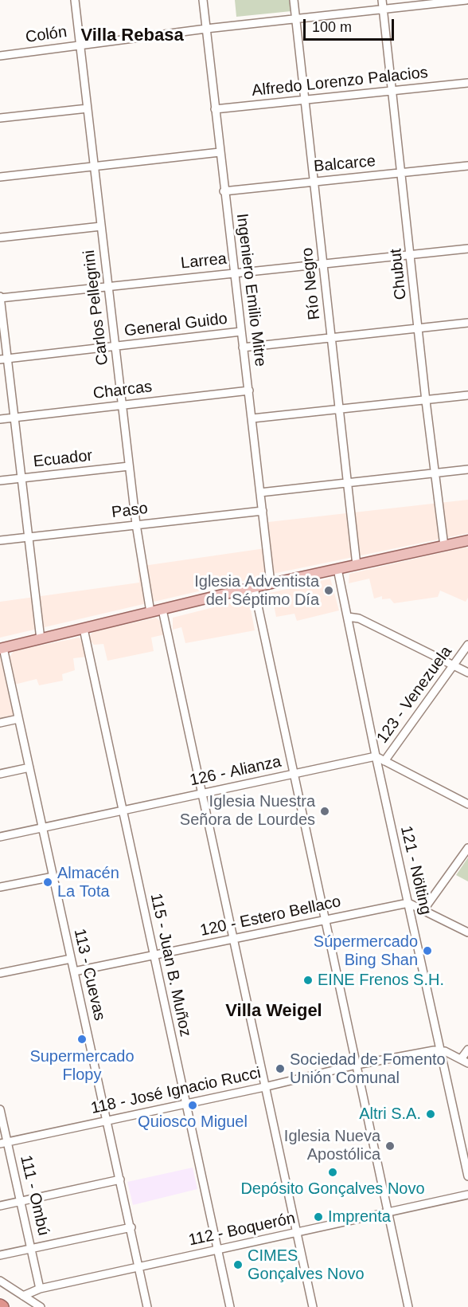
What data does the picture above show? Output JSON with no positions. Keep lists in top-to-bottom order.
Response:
{
  "streets": {
    "street": [
      "Colón",
      "Alfredo Lorenzo Palacios",
      "Balcarce",
      "Larrea",
      "Chubut",
      "Río Negro",
      "Ingeniero Emilio Mitre",
      "Carlos Pellegrini",
      "General Guido",
      "Charcas",
      "Ecuador",
      "Paso",
      "123 - Venezuela",
      "126 - Alianza",
      "121 - Nölting",
      "120 - Estero Bellaco",
      "115 - Juan B. Muñoz",
      "113 - Cuevas",
      "118 - José Ignacio Rucci",
      "111 - Ombú",
      "112 - Boquerón"
    ]
  },
  "crossings": [
    ["Colón", "Chubut"],
    ["Colón", "Río Negro"],
    ["Colón", "Ingeniero Emilio Mitre"],
    ["Colón", "Carlos Pellegrini"],
    ["Alfredo Lorenzo Palacios", "Chubut"],
    ["Alfredo Lorenzo Palacios", "Río Negro"],
    ["Alfredo Lorenzo Palacios", "Ingeniero Emilio Mitre"],
    ["Balcarce", "Chubut"],
    ["Balcarce", "Río Negro"],
    ["Balcarce", "Ingeniero Emilio Mitre"],
    ["Larrea", "Chubut"],
    ["Larrea", "Río Negro"],
    ["Larrea", "Ingeniero Emilio Mitre"],
    ["Larrea", "Carlos Pellegrini"],
    ["Ingeniero Emilio Mitre", "General Guido"],
    ["Ingeniero Emilio Mitre", "Charcas"],
    ["Ingeniero Emilio Mitre", "Paso"],
    ["Carlos Pellegrini", "General Guido"],
    ["Carlos Pellegrini", "Charcas"],
    ["Carlos Pellegrini", "Ecuador"],
    ["Carlos Pellegrini", "Paso"],
    ["126 - Alianza", "121 - Nölting"],
    ["126 - Alianza", "115 - Juan B. Muñoz"],
    ["126 - Alianza", "113 - Cuevas"],
    ["121 - Nölting", "120 - Estero Bellaco"],
    ["121 - Nölting", "118 - José Ignacio Rucci"],
    ["120 - Estero Bellaco", "115 - Juan B. Muñoz"],
    ["120 - Estero Bellaco", "113 - Cuevas"],
    ["115 - Juan B. Muñoz", "118 - José Ignacio Rucci"],
    ["115 - Juan B. Muñoz", "112 - Boquerón"],
    ["113 - Cuevas", "118 - José Ignacio Rucci"],
    ["113 - Cuevas", "112 - Boquerón"],
    ["118 - José Ignacio Rucci", "111 - Ombú"],
    ["111 - Ombú", "112 - Boquerón"]
  ],
  "districts": ["Villa Rebasa", "Villa Weigel"],
  "places": [
    "Iglesia Adventista del Séptimo Día",
    "Iglesia Nuestra Señora de Lourdes",
    "Almacén La Tota",
    "Súpermercado Bing Shan",
    "EINE Frenos S.H.",
    "Supermercado Flopy",
    "Sociedad de Fomento Unión Comunal",
    "Quiosco Miguel",
    "Altri S.A.",
    "Iglesia Nueva Apostólica",
    "Depósito Gonçalves Novo",
    "Imprenta",
    "CIMES Gonçalves Novo"
  ],
  "scale_bar": "100 m"
}
